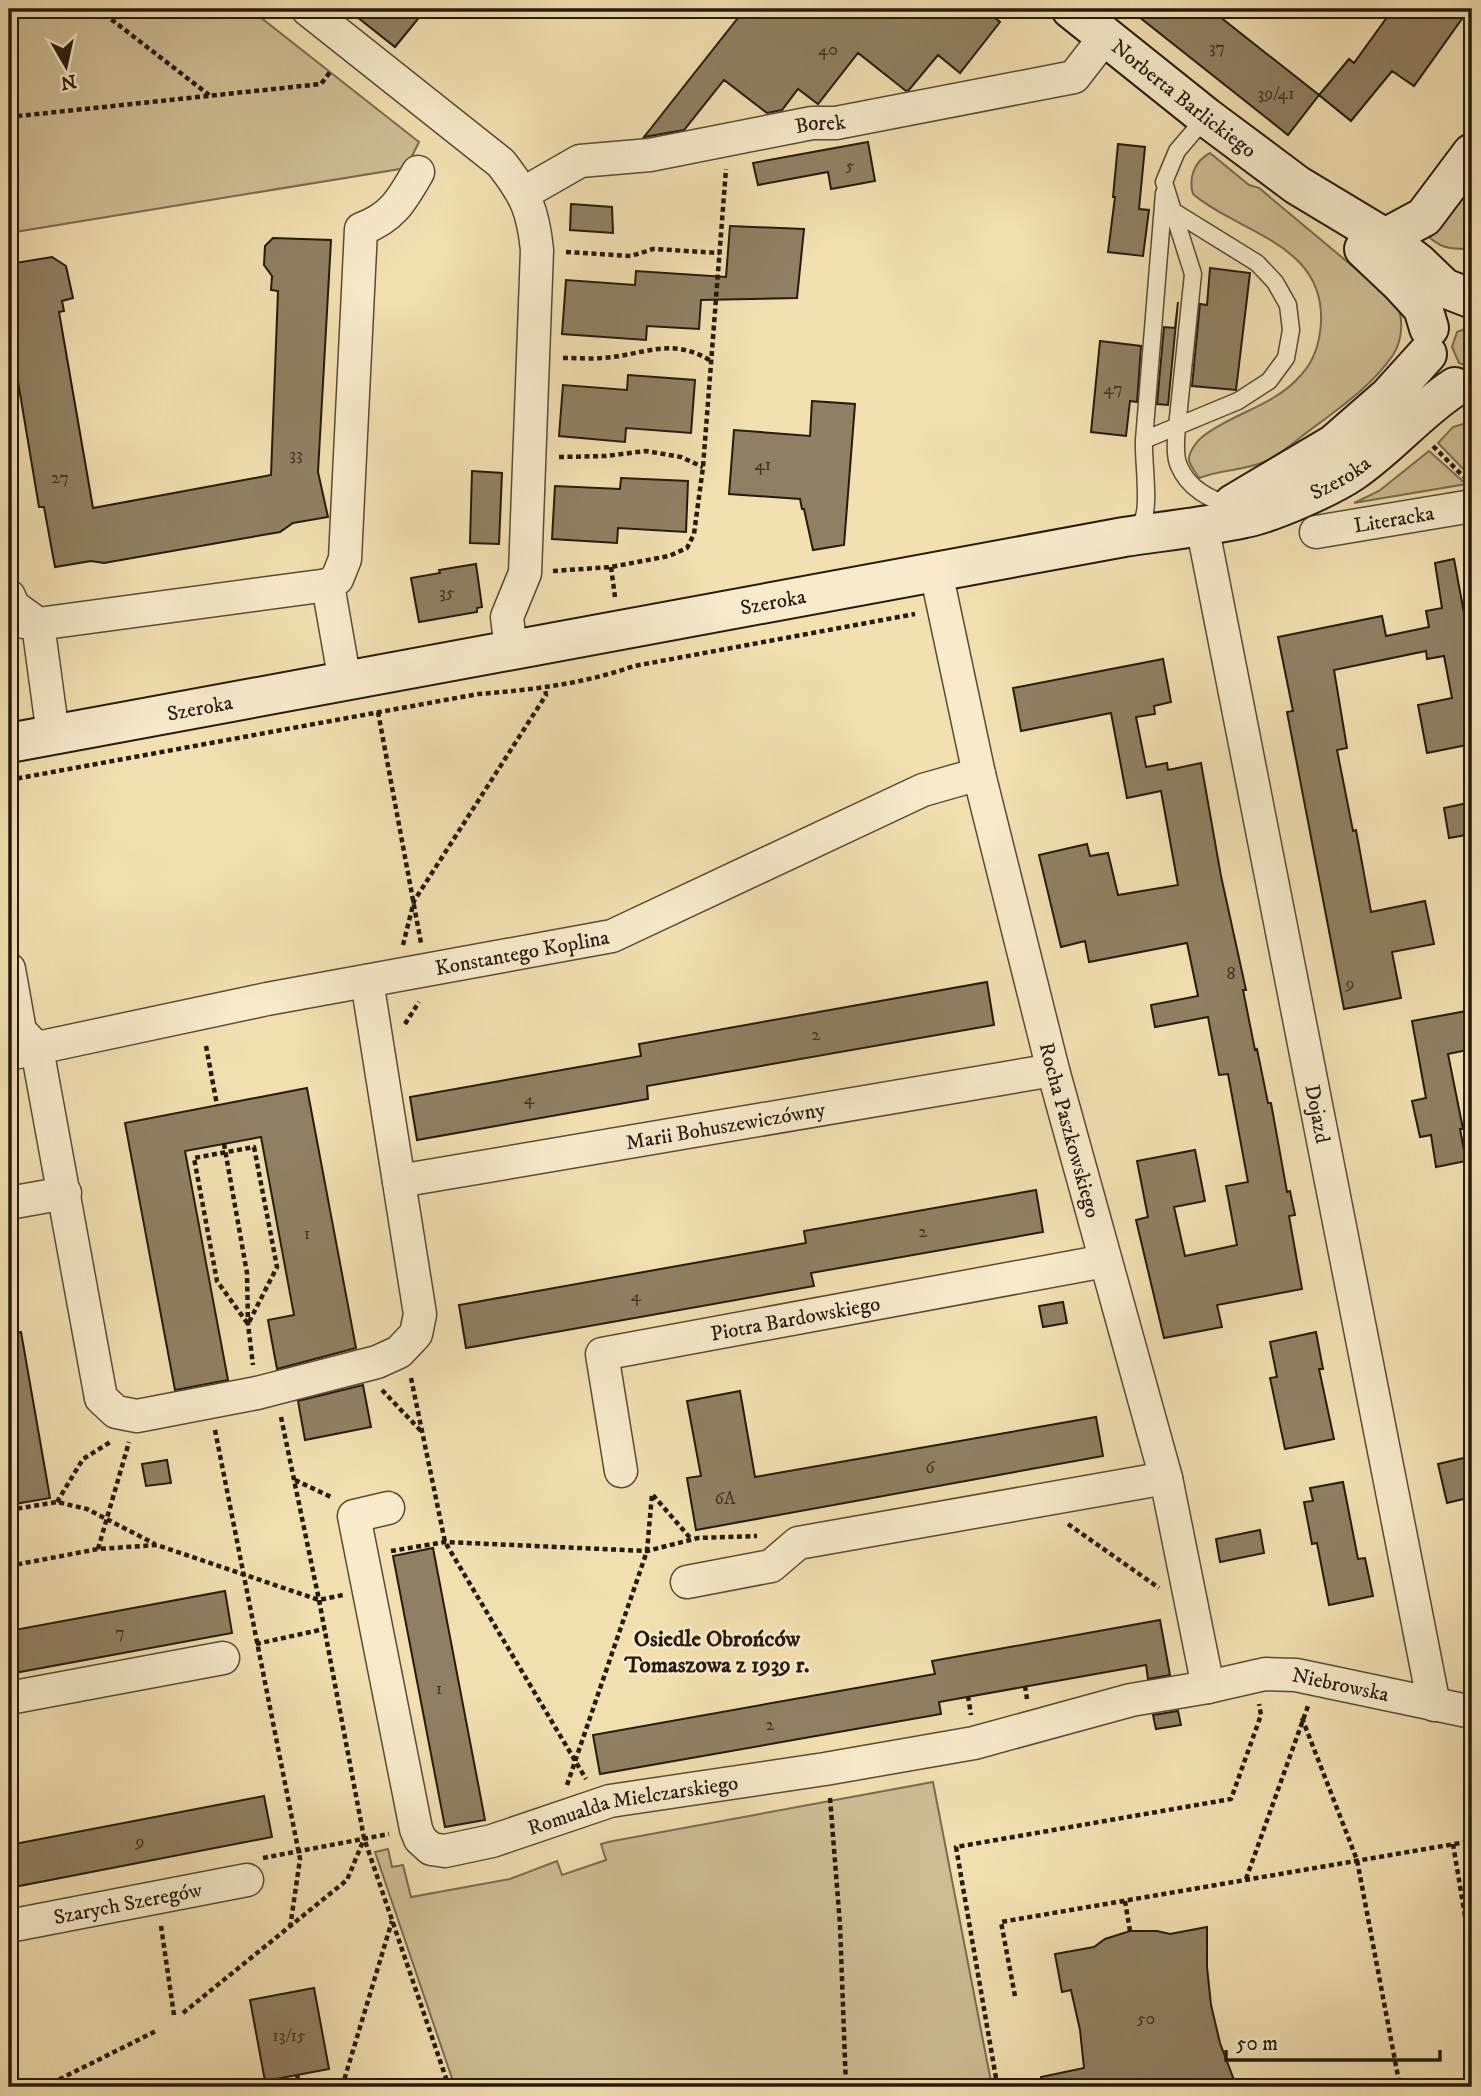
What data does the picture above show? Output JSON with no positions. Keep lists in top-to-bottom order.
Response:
{
  "streets": {
    "street": [
      "Norberta Barlickiego",
      "Borek",
      "Szeroka",
      "Literacka",
      "Konstantego Koplina",
      "Dojazd",
      "Marii Bohuszewiczówny",
      "Rocha Paszkowskiego",
      "Piotra Bardowskiego",
      "Niebrowska",
      "Romualda Mielczarskiego",
      "Szarych Szeregów"
    ]
  },
  "crossings": [
    ["Norberta Barlickiego", "Borek"],
    ["Norberta Barlickiego", "Szeroka"],
    ["Szeroka", "Dojazd"],
    ["Szeroka", "Rocha Paszkowskiego"],
    ["Konstantego Koplina", "Rocha Paszkowskiego"],
    ["Dojazd", "Niebrowska"],
    ["Marii Bohuszewiczówny", "Rocha Paszkowskiego"],
    ["Rocha Paszkowskiego", "Piotra Bardowskiego"],
    ["Rocha Paszkowskiego", "Niebrowska"],
    ["Rocha Paszkowskiego", "Romualda Mielczarskiego"],
    ["Niebrowska", "Romualda Mielczarskiego"]
  ],
  "districts": ["Osiedle Obrońców Tomaszowa z 1939 r."],
  "house_numbers": [
    "37",
    "40",
    "39/41",
    "5",
    "47",
    "33",
    "41",
    "27",
    "35",
    "8",
    "9",
    "2",
    "4",
    "2",
    "1",
    "4",
    "6",
    "6A",
    "7",
    "1",
    "2",
    "9",
    "50",
    "13/15"
  ],
  "scale_bar": "50 m",
  "north": "bottom"
}
